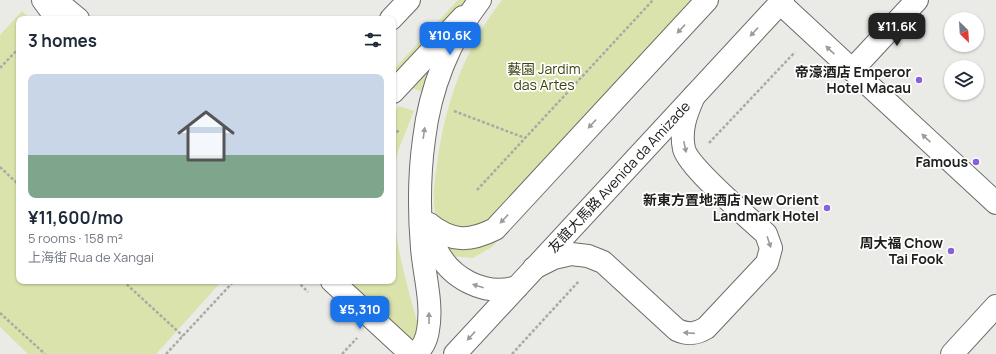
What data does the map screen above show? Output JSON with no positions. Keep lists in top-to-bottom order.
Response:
{
  "streets": {
    "main road": ["友誼大馬路 Avenida da Amizade"]
  },
  "parks": ["藝園 Jardim das Artes"],
  "places": [
    "帝濠酒店 Emperor Hotel Macau",
    "Famous",
    "新東方置地酒店 New Orient Landmark Hotel",
    "周大福 Chow Tai Fook"
  ],
  "north": "bottom right",
  "page": {
    "price": ["¥11.6K", "¥10.6K", "¥5,310"],
    "heading": "3 homes",
    "list": [
      {
        "name": "¥11,600/mo",
        "note": "5 rooms · 158 m² · 上海街 Rua de Xangai"
      }
    ]
  }
}
